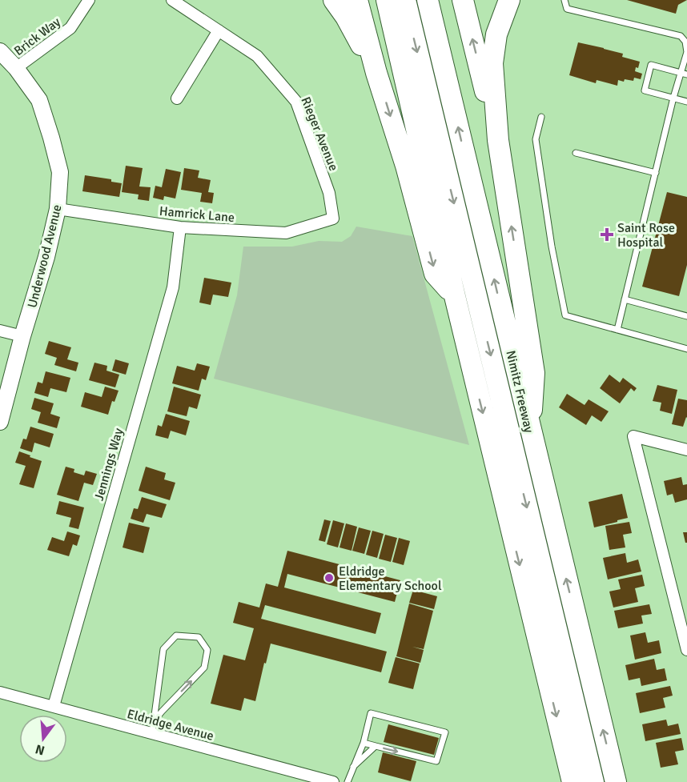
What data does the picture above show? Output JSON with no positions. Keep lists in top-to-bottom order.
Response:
{
  "streets": {
    "highway": ["Nimitz Freeway"],
    "street": [
      "Brick Way",
      "Rieger Avenue",
      "Hamrick Lane",
      "Underwood Avenue",
      "Jennings Way",
      "Eldridge Avenue"
    ]
  },
  "crossings": [
    ["Brick Way", "Underwood Avenue"],
    ["Rieger Avenue", "Hamrick Lane"],
    ["Hamrick Lane", "Underwood Avenue"],
    ["Hamrick Lane", "Jennings Way"],
    ["Jennings Way", "Eldridge Avenue"]
  ],
  "places": {
    "health": ["Saint Rose Hospital"],
    "other": ["Eldridge Elementary School"]
  },
  "north": "bottom"
}
